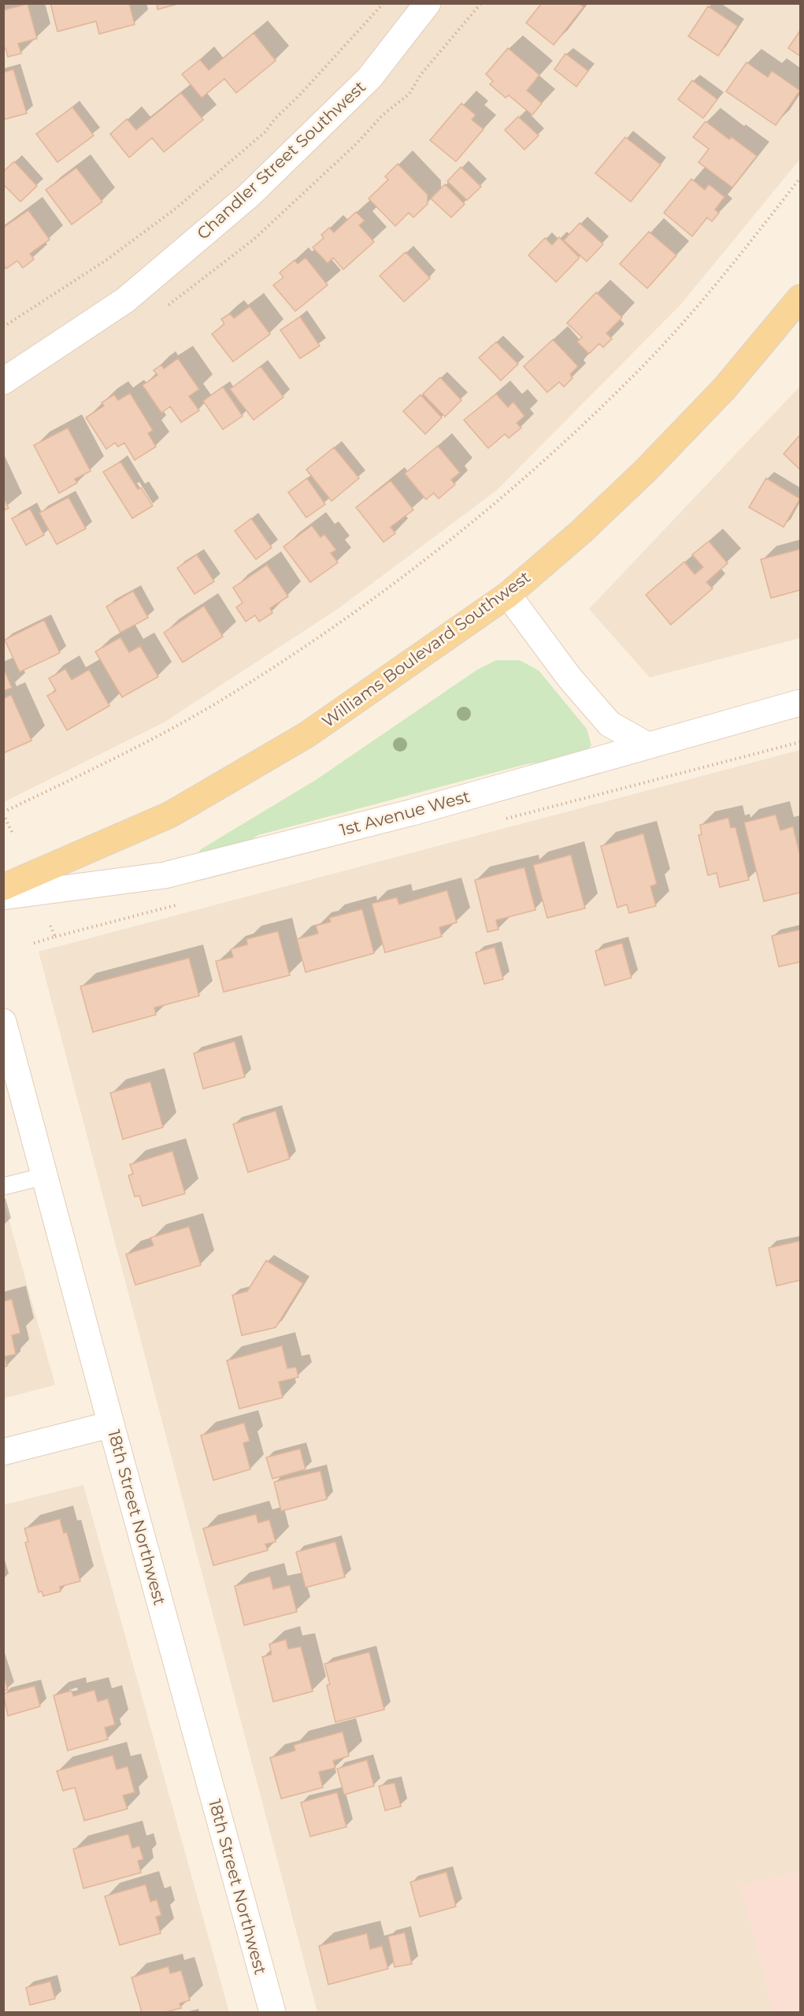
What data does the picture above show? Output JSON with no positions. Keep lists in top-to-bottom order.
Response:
{
  "streets": {
    "main road": ["Williams Boulevard Southwest"],
    "street": ["Chandler Street Southwest", "1st Avenue West", "18th Street Northwest"]
  }
}
